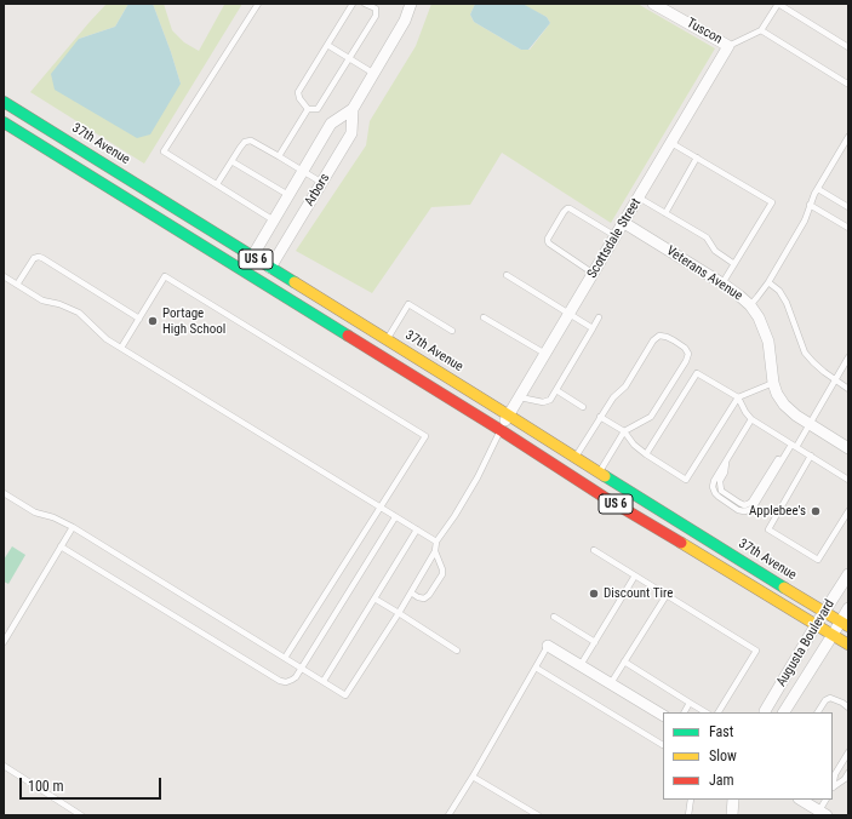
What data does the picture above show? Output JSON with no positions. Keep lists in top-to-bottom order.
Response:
{
  "streets": {
    "main road": ["37th Avenue", "US 6"],
    "street": [
      "Tuscon",
      "Arbors",
      "Scottsdale Street",
      "Veterans Avenue",
      "Augusta Boulevard"
    ]
  },
  "crossings": [
    ["Tuscon", "Scottsdale Street"],
    ["37th Avenue", "Arbors"],
    ["37th Avenue", "Scottsdale Street"],
    ["37th Avenue", "Augusta Boulevard"],
    ["Scottsdale Street", "US 6"],
    ["Scottsdale Street", "Veterans Avenue"],
    ["US 6", "Augusta Boulevard"]
  ],
  "places": ["Portage High School", "Applebee's", "Discount Tire"],
  "legend": ["Fast", "Slow", "Jam"],
  "scale_bar": "100 m"
}
